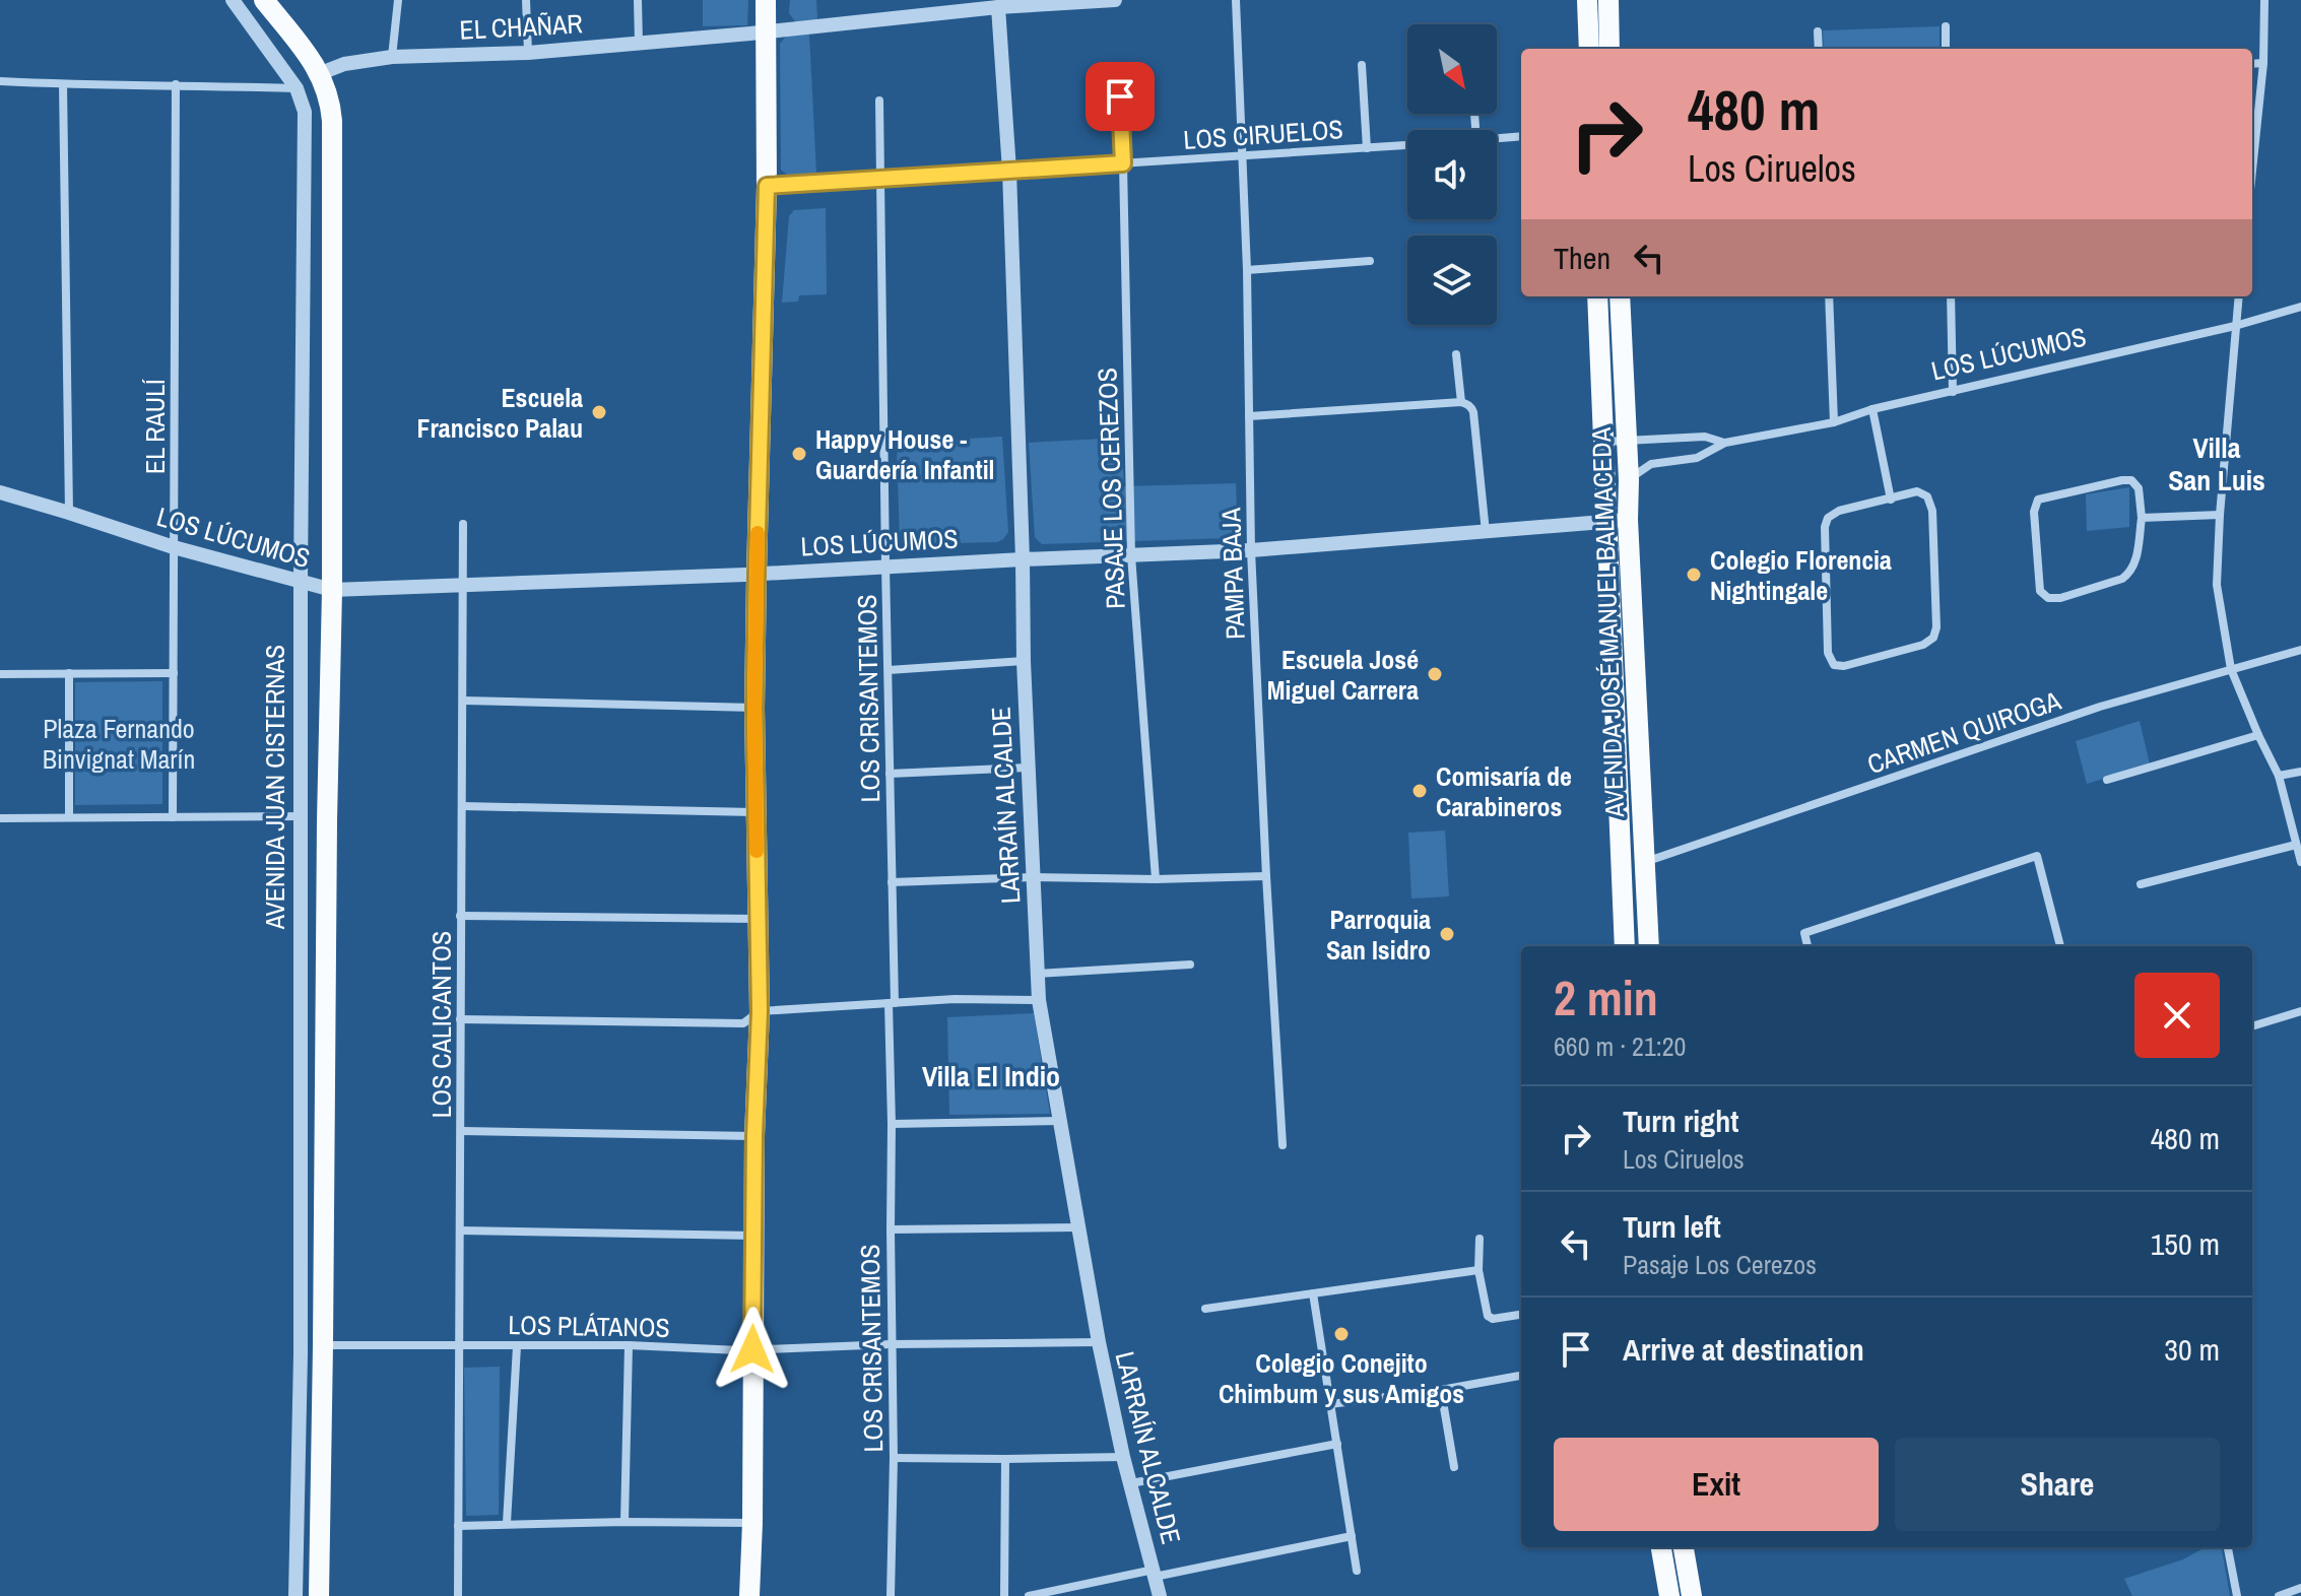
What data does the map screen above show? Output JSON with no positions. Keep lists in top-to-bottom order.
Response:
{
  "streets": {
    "main road": ["AVENIDA JOSÉ MANUEL BALMACEDA", "AVENIDA JUAN CISTERNAS"],
    "street": [
      "EL CHAÑAR",
      "LOS CIRUELOS",
      "LOS LÚCUMOS",
      "EL RAULÍ",
      "PASAJE LOS CEREZOS",
      "PAMPA BAJA",
      "LOS CRISANTEMOS",
      "CARMEN QUIROGA",
      "LARRAÍN ALCALDE",
      "LOS CALICANTOS",
      "LOS PLÁTANOS"
    ]
  },
  "crossings": [
    ["EL CHAÑAR", "AVENIDA JUAN CISTERNAS"],
    ["EL CHAÑAR", "LARRAÍN ALCALDE"],
    ["LOS CIRUELOS", "PASAJE LOS CEREZOS"],
    ["LOS CIRUELOS", "PAMPA BAJA"],
    ["LOS CIRUELOS", "LOS CRISANTEMOS"],
    ["LOS CIRUELOS", "LARRAÍN ALCALDE"],
    ["LOS LÚCUMOS", "EL RAULÍ"],
    ["LOS LÚCUMOS", "PASAJE LOS CEREZOS"],
    ["LOS LÚCUMOS", "PAMPA BAJA"],
    ["LOS LÚCUMOS", "AVENIDA JOSÉ MANUEL BALMACEDA"],
    ["LOS LÚCUMOS", "LOS CRISANTEMOS"],
    ["LOS LÚCUMOS", "AVENIDA JUAN CISTERNAS"],
    ["LOS LÚCUMOS", "LARRAÍN ALCALDE"],
    ["LOS LÚCUMOS", "LOS CALICANTOS"],
    ["AVENIDA JOSÉ MANUEL BALMACEDA", "CARMEN QUIROGA"],
    ["LOS CRISANTEMOS", "LOS PLÁTANOS"],
    ["AVENIDA JUAN CISTERNAS", "LOS PLÁTANOS"],
    ["LARRAÍN ALCALDE", "LOS PLÁTANOS"],
    ["LOS CALICANTOS", "LOS PLÁTANOS"]
  ],
  "districts": ["Villa San Luis", "Villa El Indio"],
  "parks": ["Plaza Fernando Binvignat Marín"],
  "places": [
    "Escuela Francisco Palau",
    "Happy House - Guardería Infantil",
    "Colegio Florencia Nightingale",
    "Escuela José Miguel Carrera",
    "Comisaría de Carabineros",
    "Parroquia San Isidro",
    "Colegio Conejito Chimbum y sus Amigos"
  ],
  "north": "bottom right",
  "page": {
    "turn": ["480 m", "Los Ciruelos"],
    "then": "Then",
    "heading": ["2 min", "660 m · 21:20"],
    "list": [
      {
        "name": "Turn right",
        "note": "Los Ciruelos",
        "value": "480 m"
      },
      {
        "name": "Turn left",
        "note": "Pasaje Los Cerezos",
        "value": "150 m"
      },
      {
        "name": "Arrive at destination",
        "value": "30 m"
      }
    ],
    "buttons": ["Exit", "Share"]
  }
}
